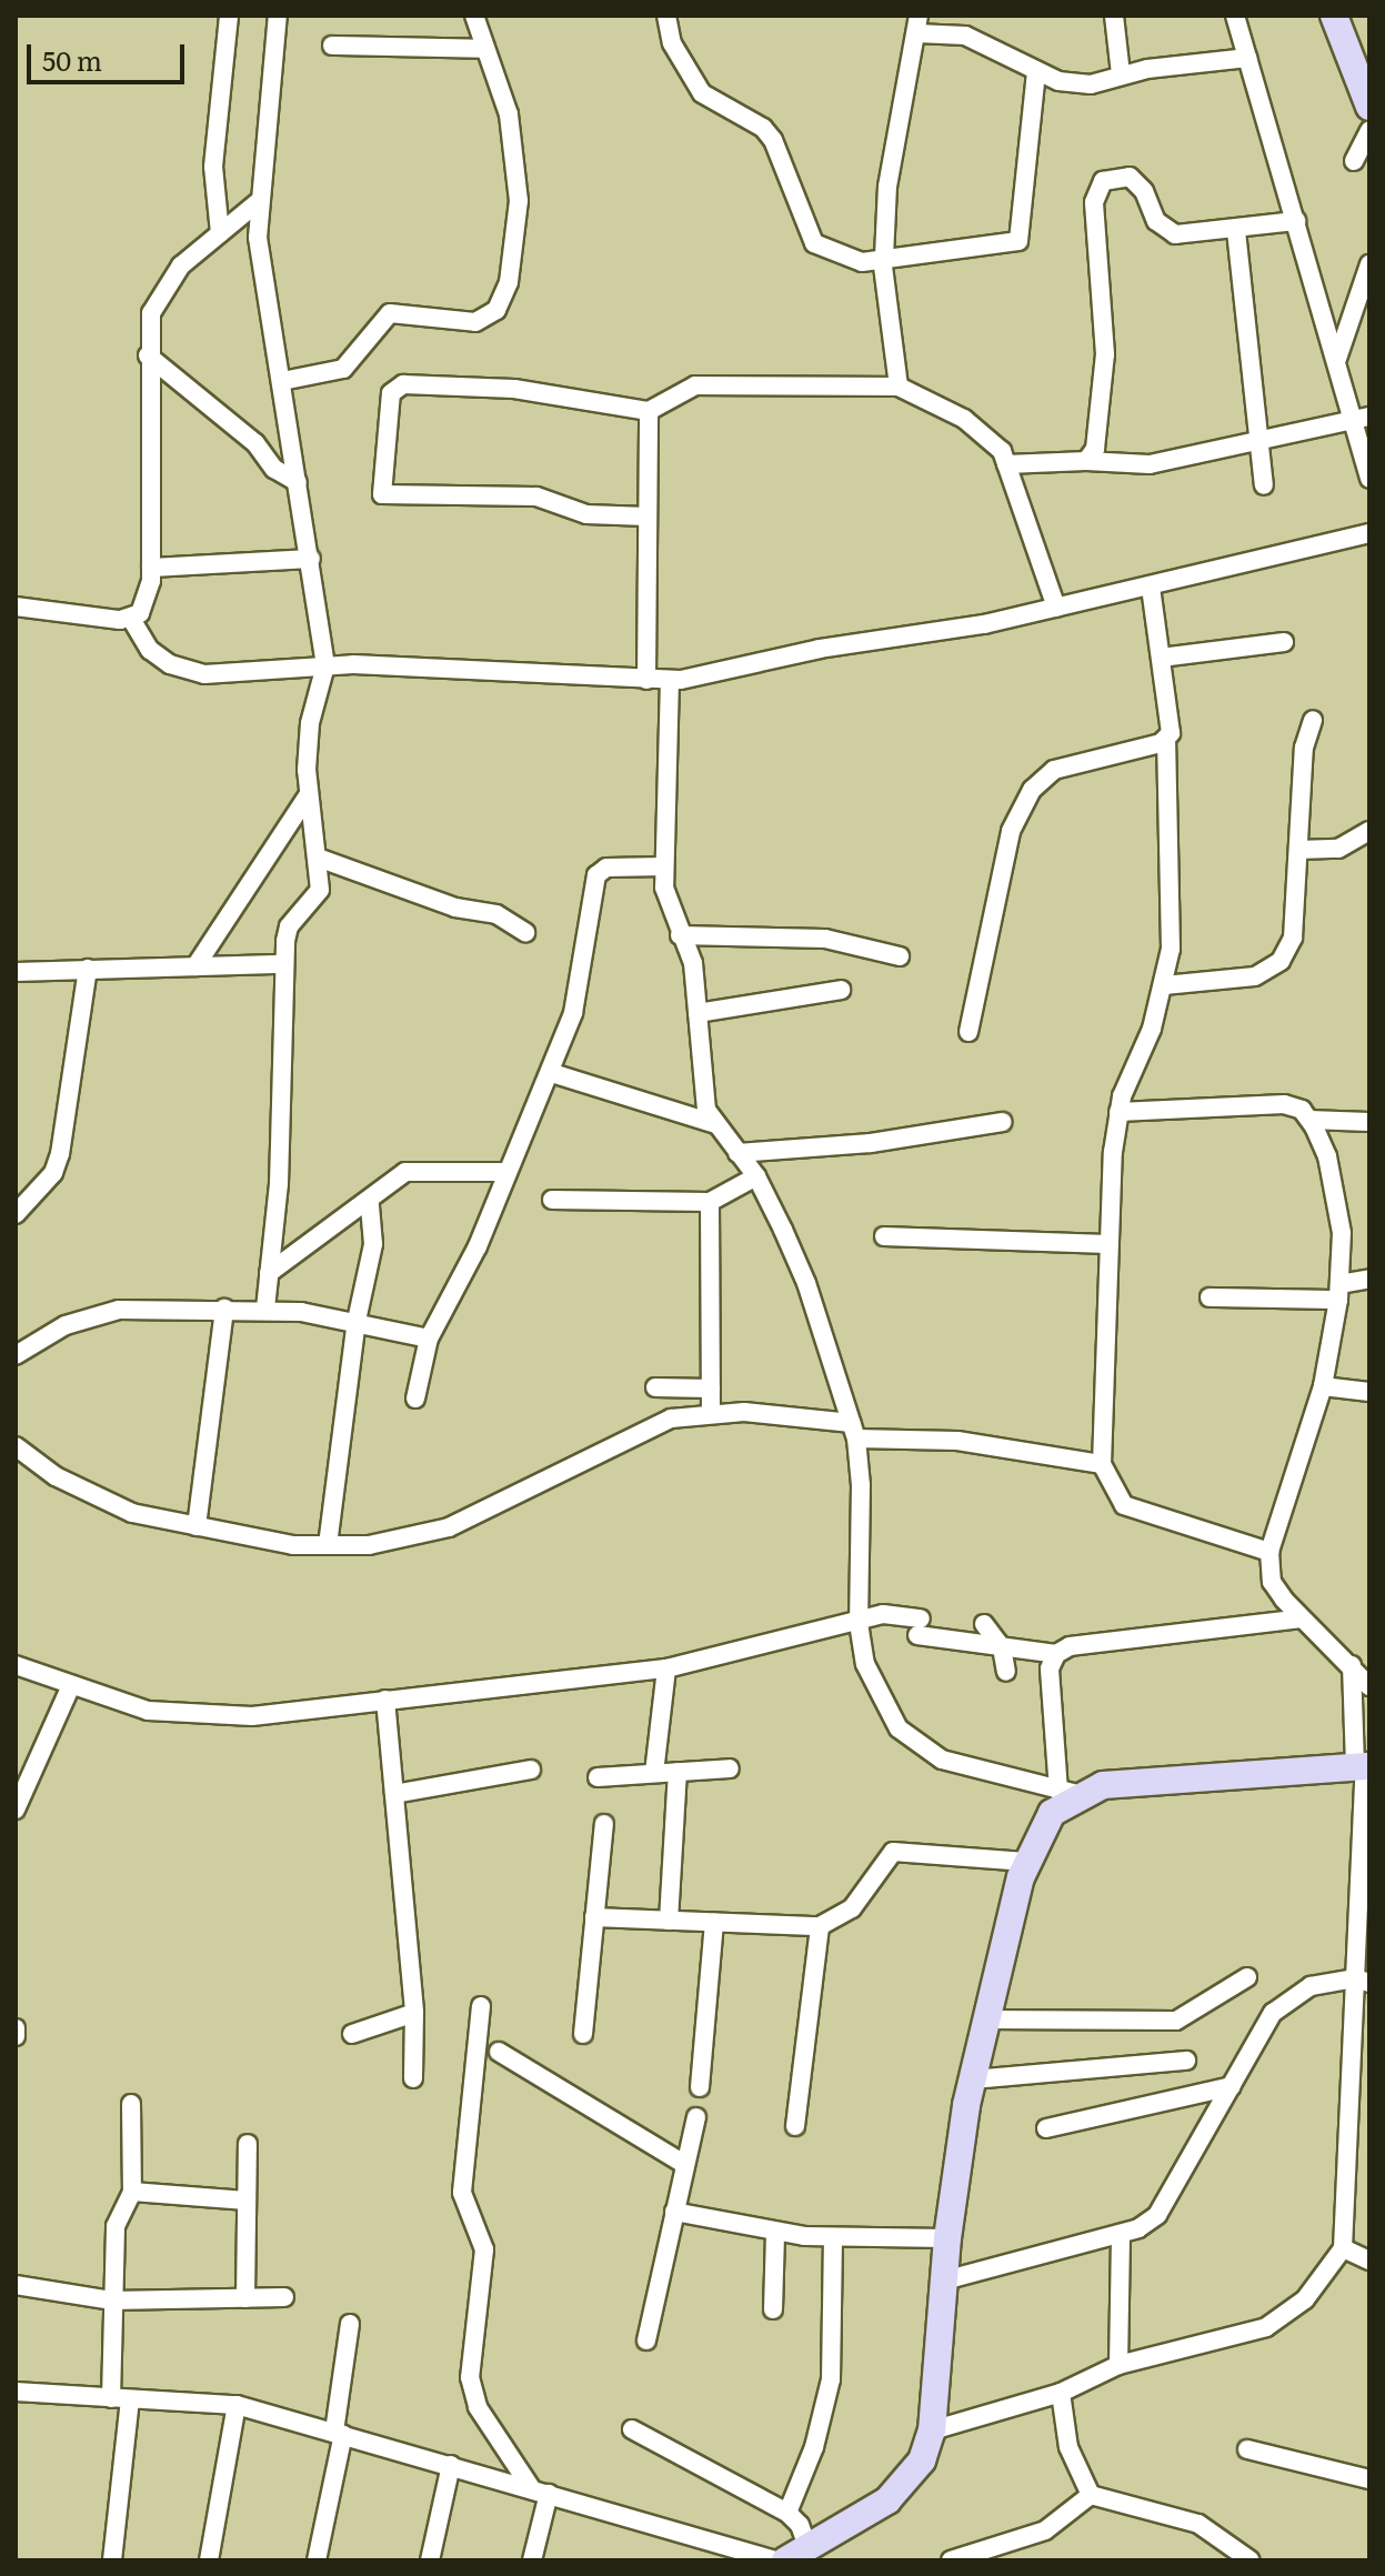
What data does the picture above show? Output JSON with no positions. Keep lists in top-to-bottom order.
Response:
{
  "scale_bar": "50 m"
}
